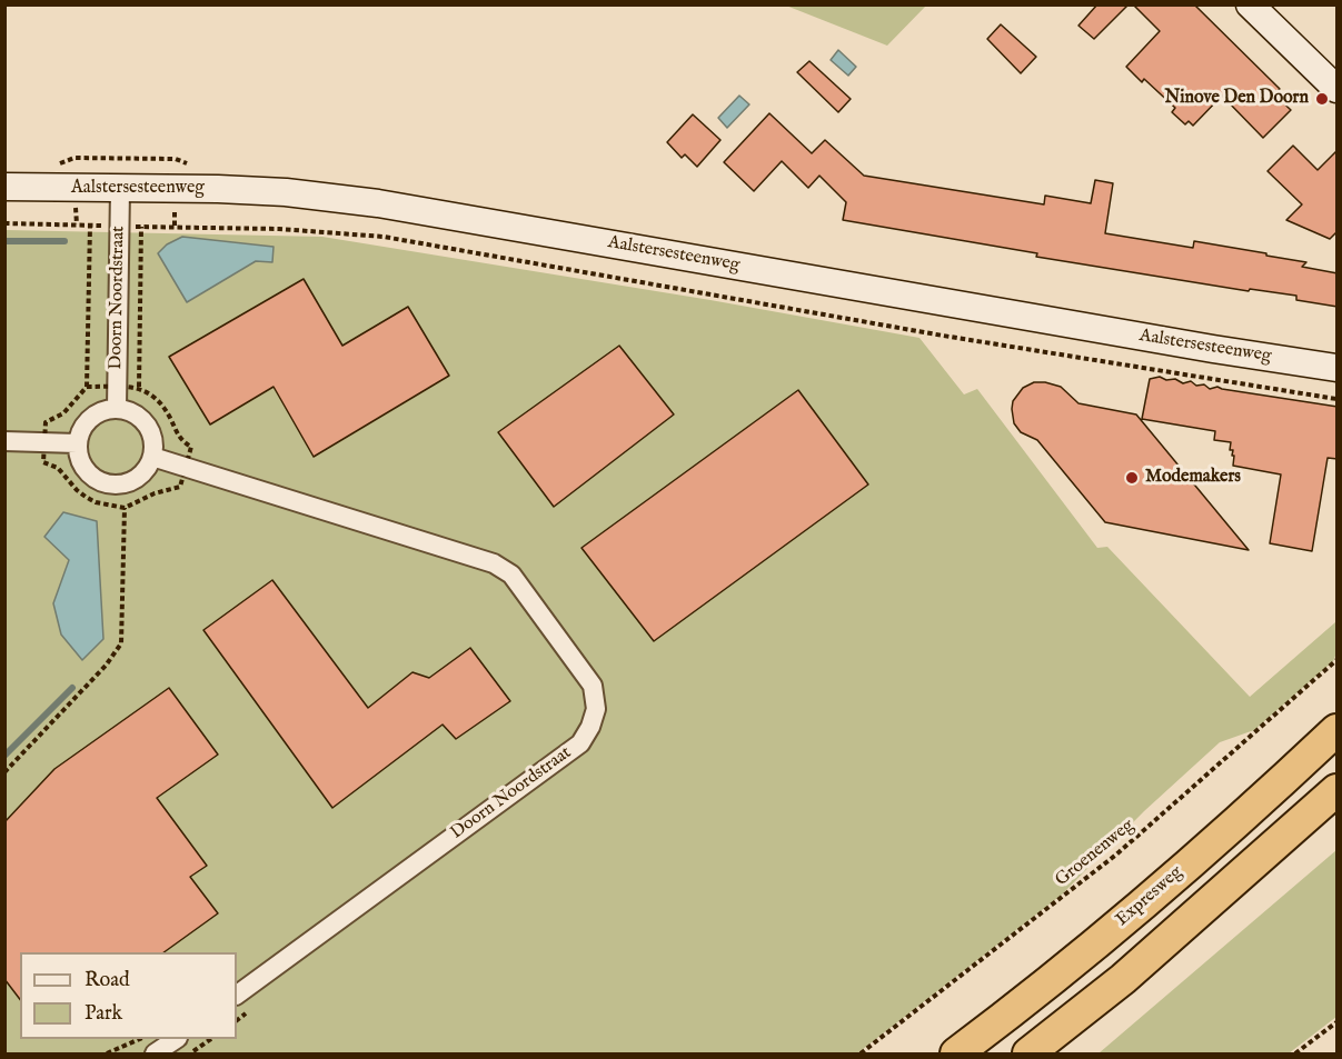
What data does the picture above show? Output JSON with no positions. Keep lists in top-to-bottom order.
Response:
{
  "streets": {
    "highway": ["Expresweg"],
    "main road": ["Aalstersesteenweg"],
    "street": ["Doorn Noordstraat"],
    "path": ["Groenenweg"]
  },
  "crossings": [
    ["Aalstersesteenweg", "Doorn Noordstraat"]
  ],
  "places": ["Ninove Den Doorn", "Modemakers"],
  "legend": ["Road", "Park"]
}
